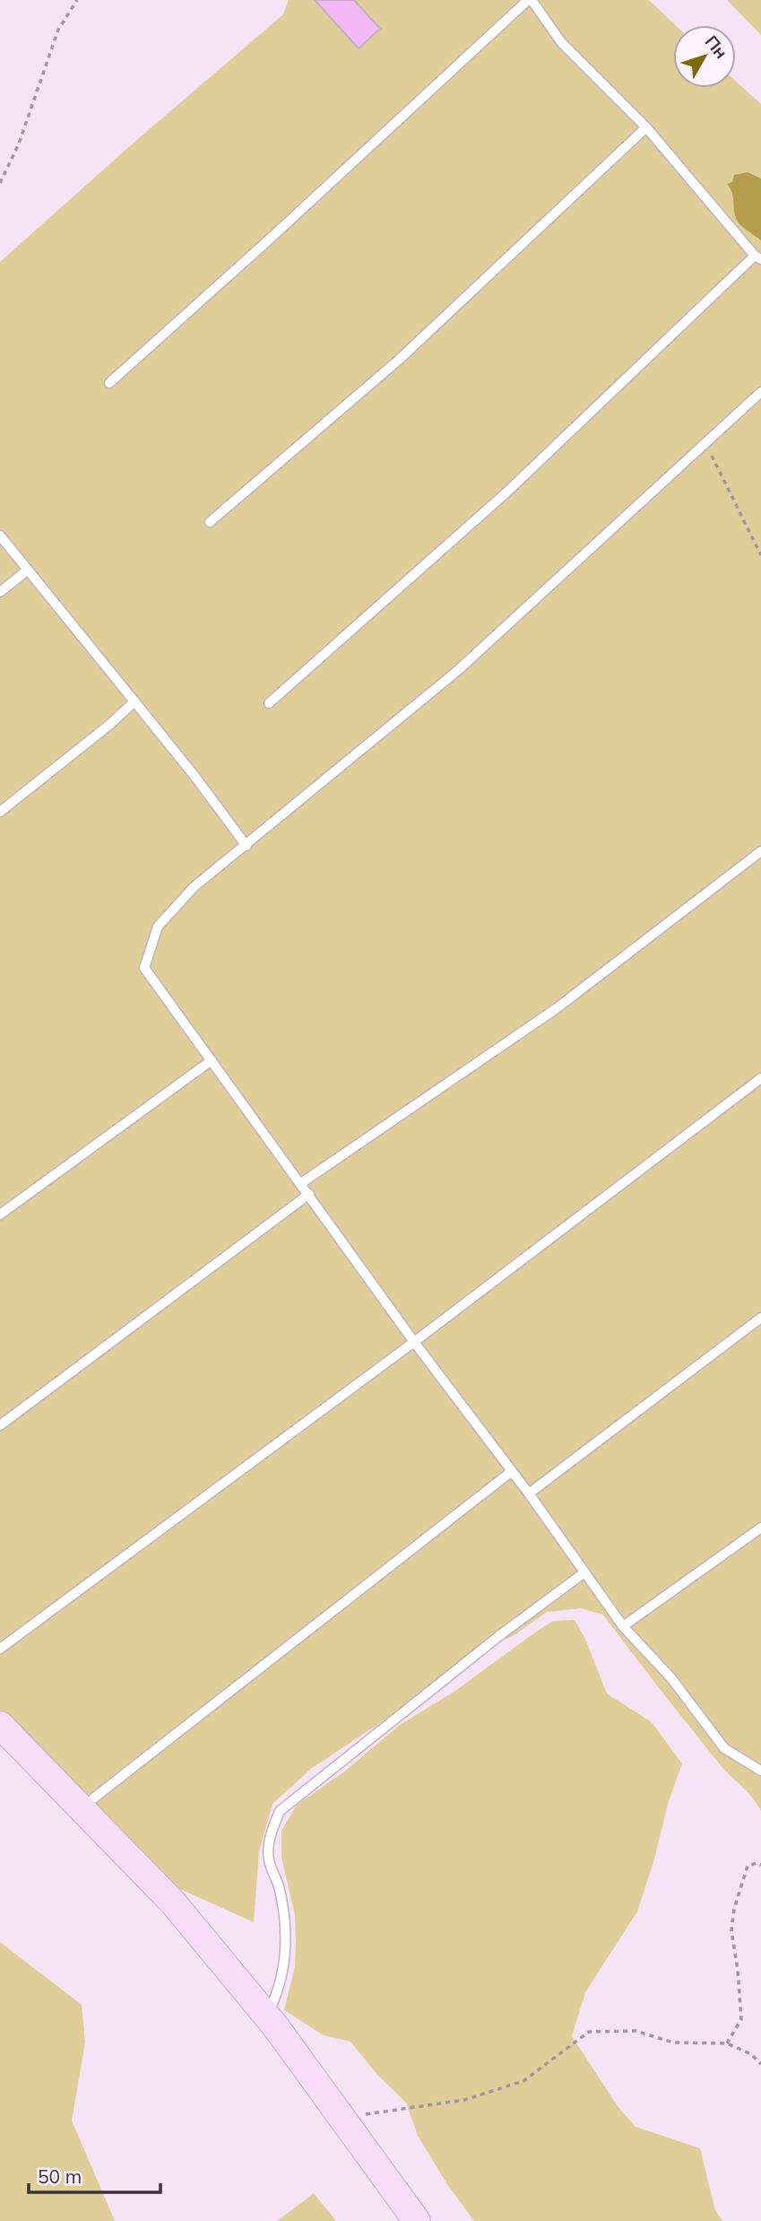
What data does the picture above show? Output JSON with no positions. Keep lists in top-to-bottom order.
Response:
{
  "scale_bar": "50 m",
  "north": "top right"
}
